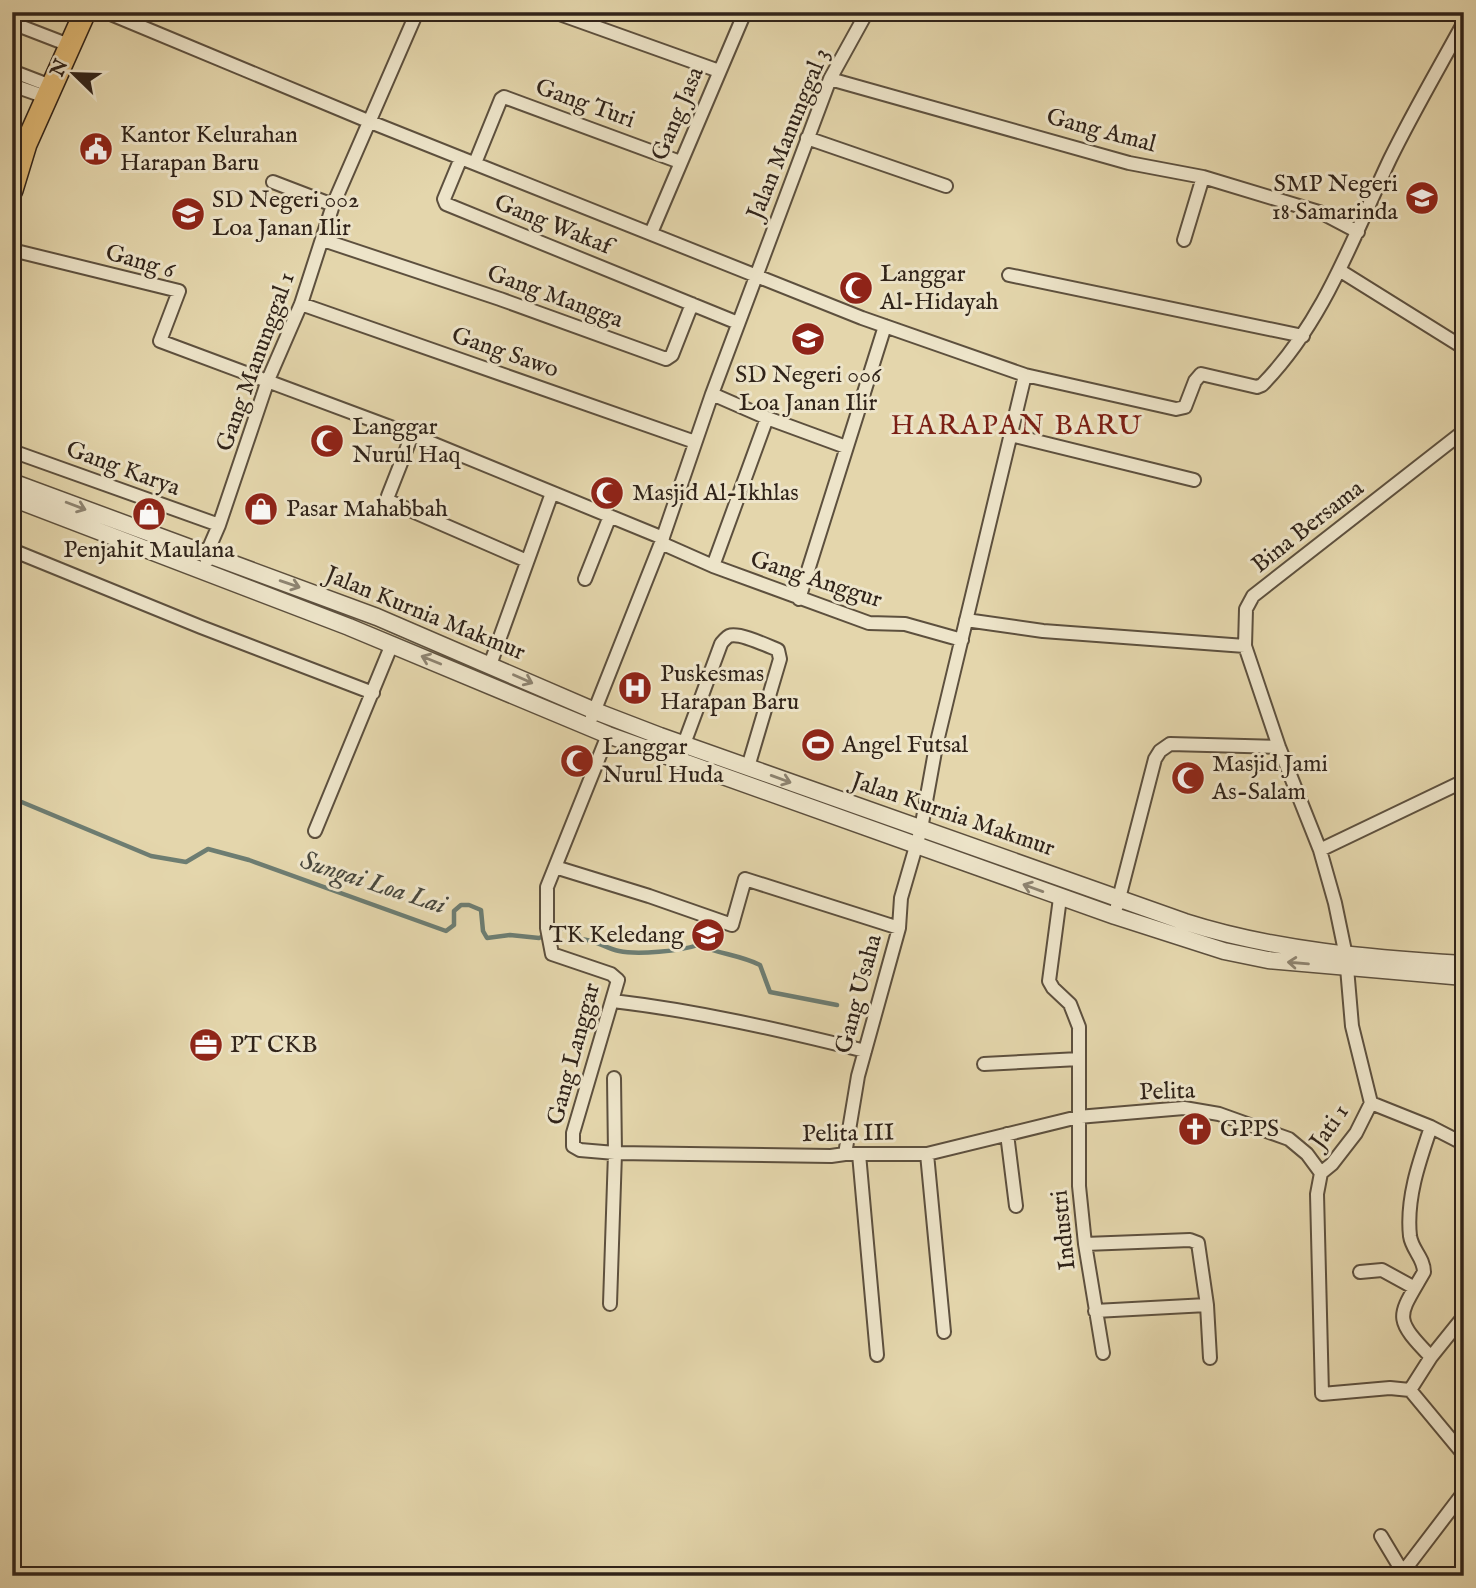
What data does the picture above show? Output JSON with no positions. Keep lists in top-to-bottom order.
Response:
{
  "streets": {
    "street": [
      "Gang Turi",
      "Gang Jasa",
      "Gang Amal",
      "Jalan Manunggal 3",
      "Gang Wakaf",
      "Gang 6",
      "Gang Mangga",
      "Gang Sawo",
      "Gang Manunggal 1",
      "Gang Karya",
      "Bina Bersama",
      "Gang Anggur",
      "Jalan Kurnia Makmur",
      "Gang Usaha",
      "Gang Langgar",
      "Pelita",
      "Jati 1",
      "Pelita III",
      "Industri"
    ]
  },
  "crossings": [
    ["Gang Turi", "Gang Jasa"],
    ["Gang Amal", "Jalan Manunggal 3"],
    ["Jalan Manunggal 3", "Gang Sawo"],
    ["Jalan Manunggal 3", "Gang Anggur"],
    ["Jalan Manunggal 3", "Jalan Kurnia Makmur"],
    ["Gang Wakaf", "Gang Mangga"],
    ["Gang 6", "Gang Manunggal 1"],
    ["Gang 6", "Gang Anggur"],
    ["Gang Mangga", "Gang Manunggal 1"],
    ["Gang Sawo", "Gang Manunggal 1"],
    ["Gang Manunggal 1", "Gang Karya"],
    ["Gang Manunggal 1", "Gang Anggur"],
    ["Gang Manunggal 1", "Jalan Kurnia Makmur"],
    ["Bina Bersama", "Jalan Kurnia Makmur"],
    ["Bina Bersama", "Jati 1"],
    ["Gang Anggur", "Gang Usaha"],
    ["Jalan Kurnia Makmur", "Gang Usaha"],
    ["Jalan Kurnia Makmur", "Gang Langgar"],
    ["Jalan Kurnia Makmur", "Jati 1"],
    ["Jalan Kurnia Makmur", "Industri"],
    ["Gang Usaha", "Pelita III"],
    ["Gang Langgar", "Pelita III"],
    ["Pelita", "Jati 1"],
    ["Pelita", "Pelita III"],
    ["Pelita", "Industri"],
    ["Pelita III", "Industri"]
  ],
  "districts": ["HARAPAN BARU"],
  "water": ["Sungai Loa Lai"],
  "places": {
    "public building": ["Kantor Kelurahan Harapan Baru"],
    "school or university": [
      "SMP Negeri 18 Samarinda",
      "SD Negeri 002 Loa Janan Ilir",
      "SD Negeri 006 Loa Janan Ilir",
      "TK Keledang"
    ],
    "mosque": [
      "Langgar Al-Hidayah",
      "Langgar Nurul Haq",
      "Masjid Al-Ikhlas",
      "Langgar Nurul Huda",
      "Masjid Jami As-Salam"
    ],
    "shop": ["Pasar Mahabbah", "Penjahit Maulana"],
    "hospital": ["Puskesmas Harapan Baru"],
    "sports": ["Angel Futsal"],
    "office": ["PT CKB"],
    "church": ["GPPS"]
  },
  "north": "top left"
}
